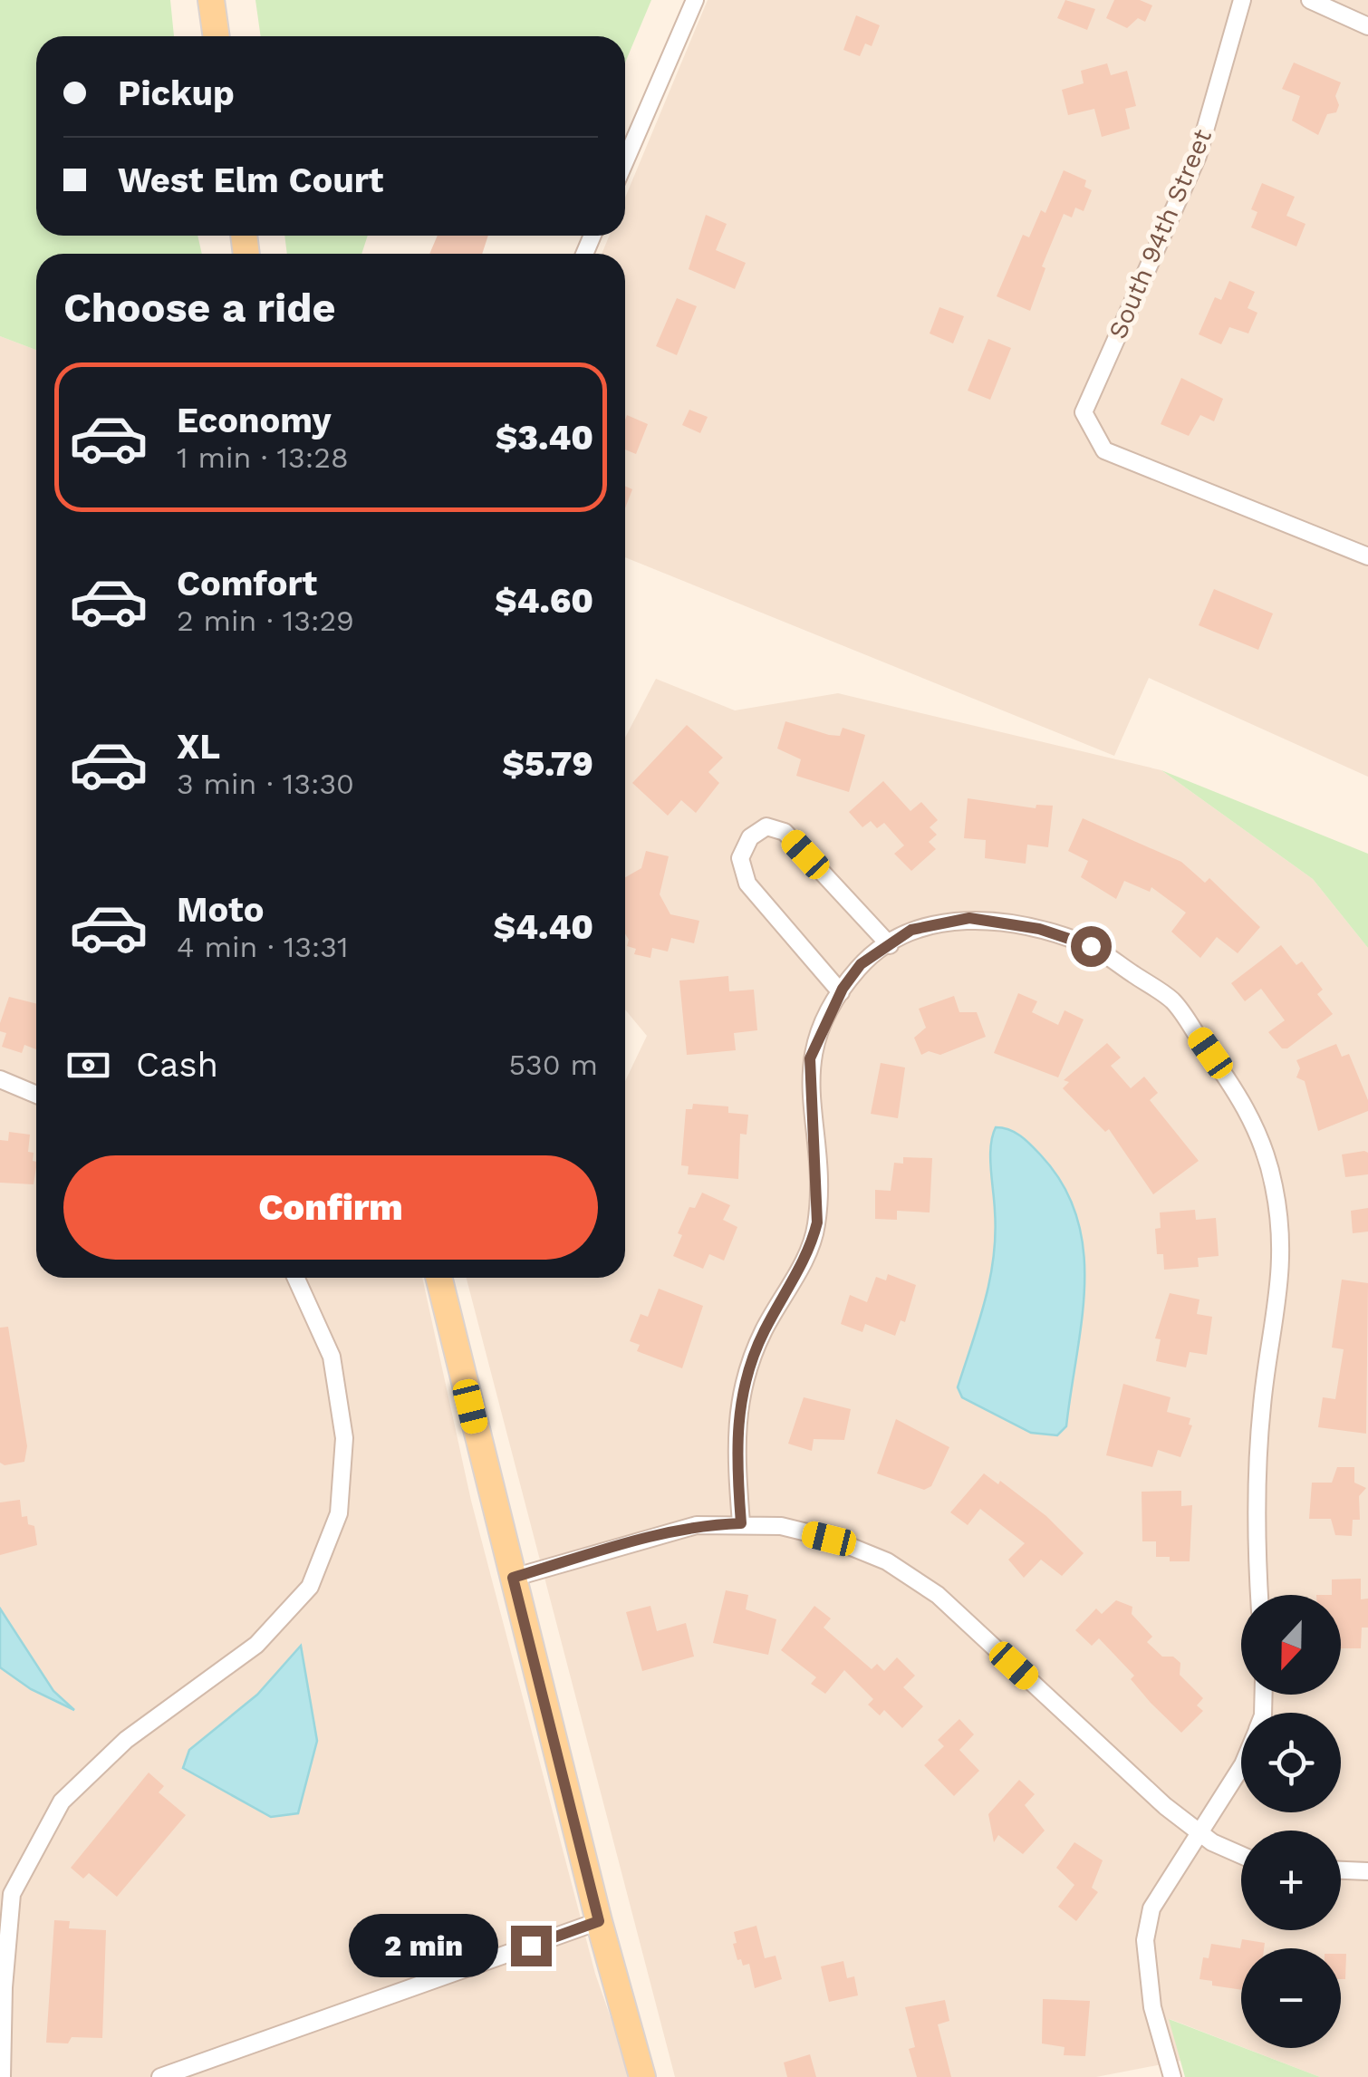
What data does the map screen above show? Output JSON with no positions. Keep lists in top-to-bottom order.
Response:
{
  "streets": {
    "street": ["South 94th Street"]
  },
  "north": "bottom",
  "page": {
    "banner": ["Pickup", "West Elm Court"],
    "heading": "Choose a ride",
    "list": [
      {
        "name": "Economy",
        "note": "1 min · 13:28",
        "value": "$3.40"
      },
      {
        "name": "Comfort",
        "note": "2 min · 13:29",
        "value": "$4.60"
      },
      {
        "name": "XL",
        "note": "3 min · 13:30",
        "value": "$5.79"
      },
      {
        "name": "Moto",
        "note": "4 min · 13:31",
        "value": "$4.40"
      }
    ],
    "pay": ["Cash", "530 m"],
    "buttons": "Confirm",
    "map_buttons": ["+", "−"],
    "bubble": "2 min"
  }
}
